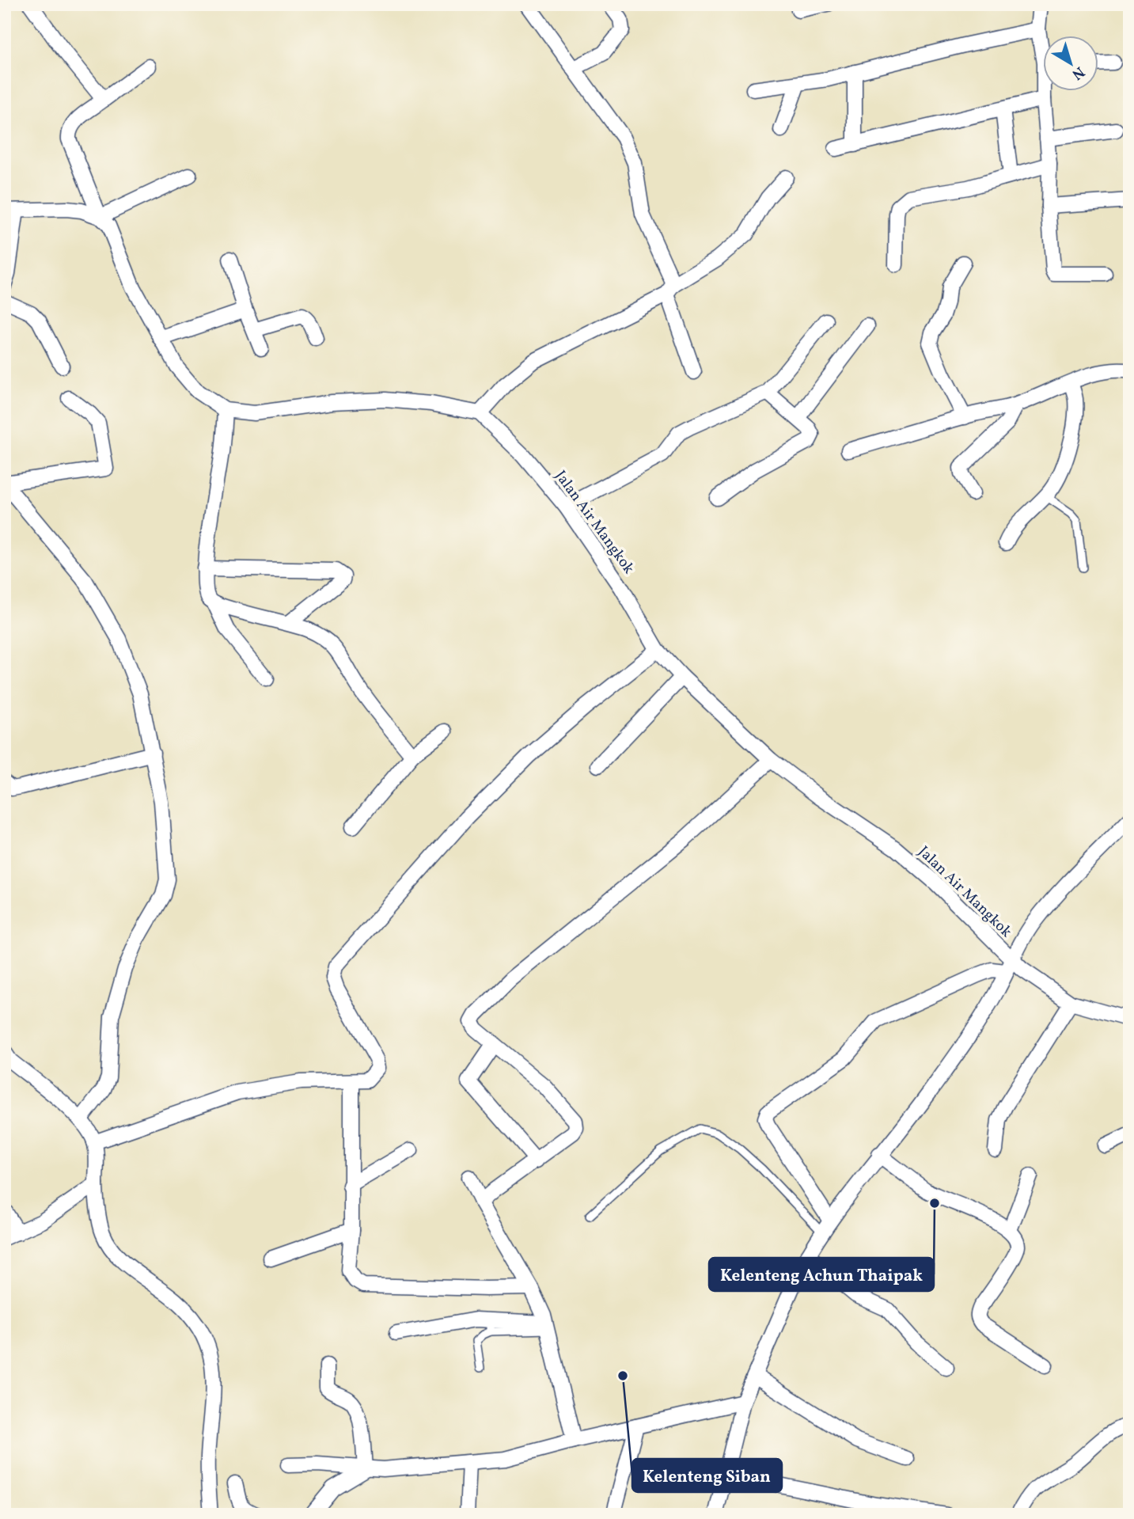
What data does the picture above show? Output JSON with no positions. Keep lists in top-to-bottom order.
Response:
{
  "streets": {
    "street": ["Jalan Air Mangkok"]
  },
  "places": ["Kelenteng Achun Thaipak", "Kelenteng Siban"],
  "north": "bottom right"
}
